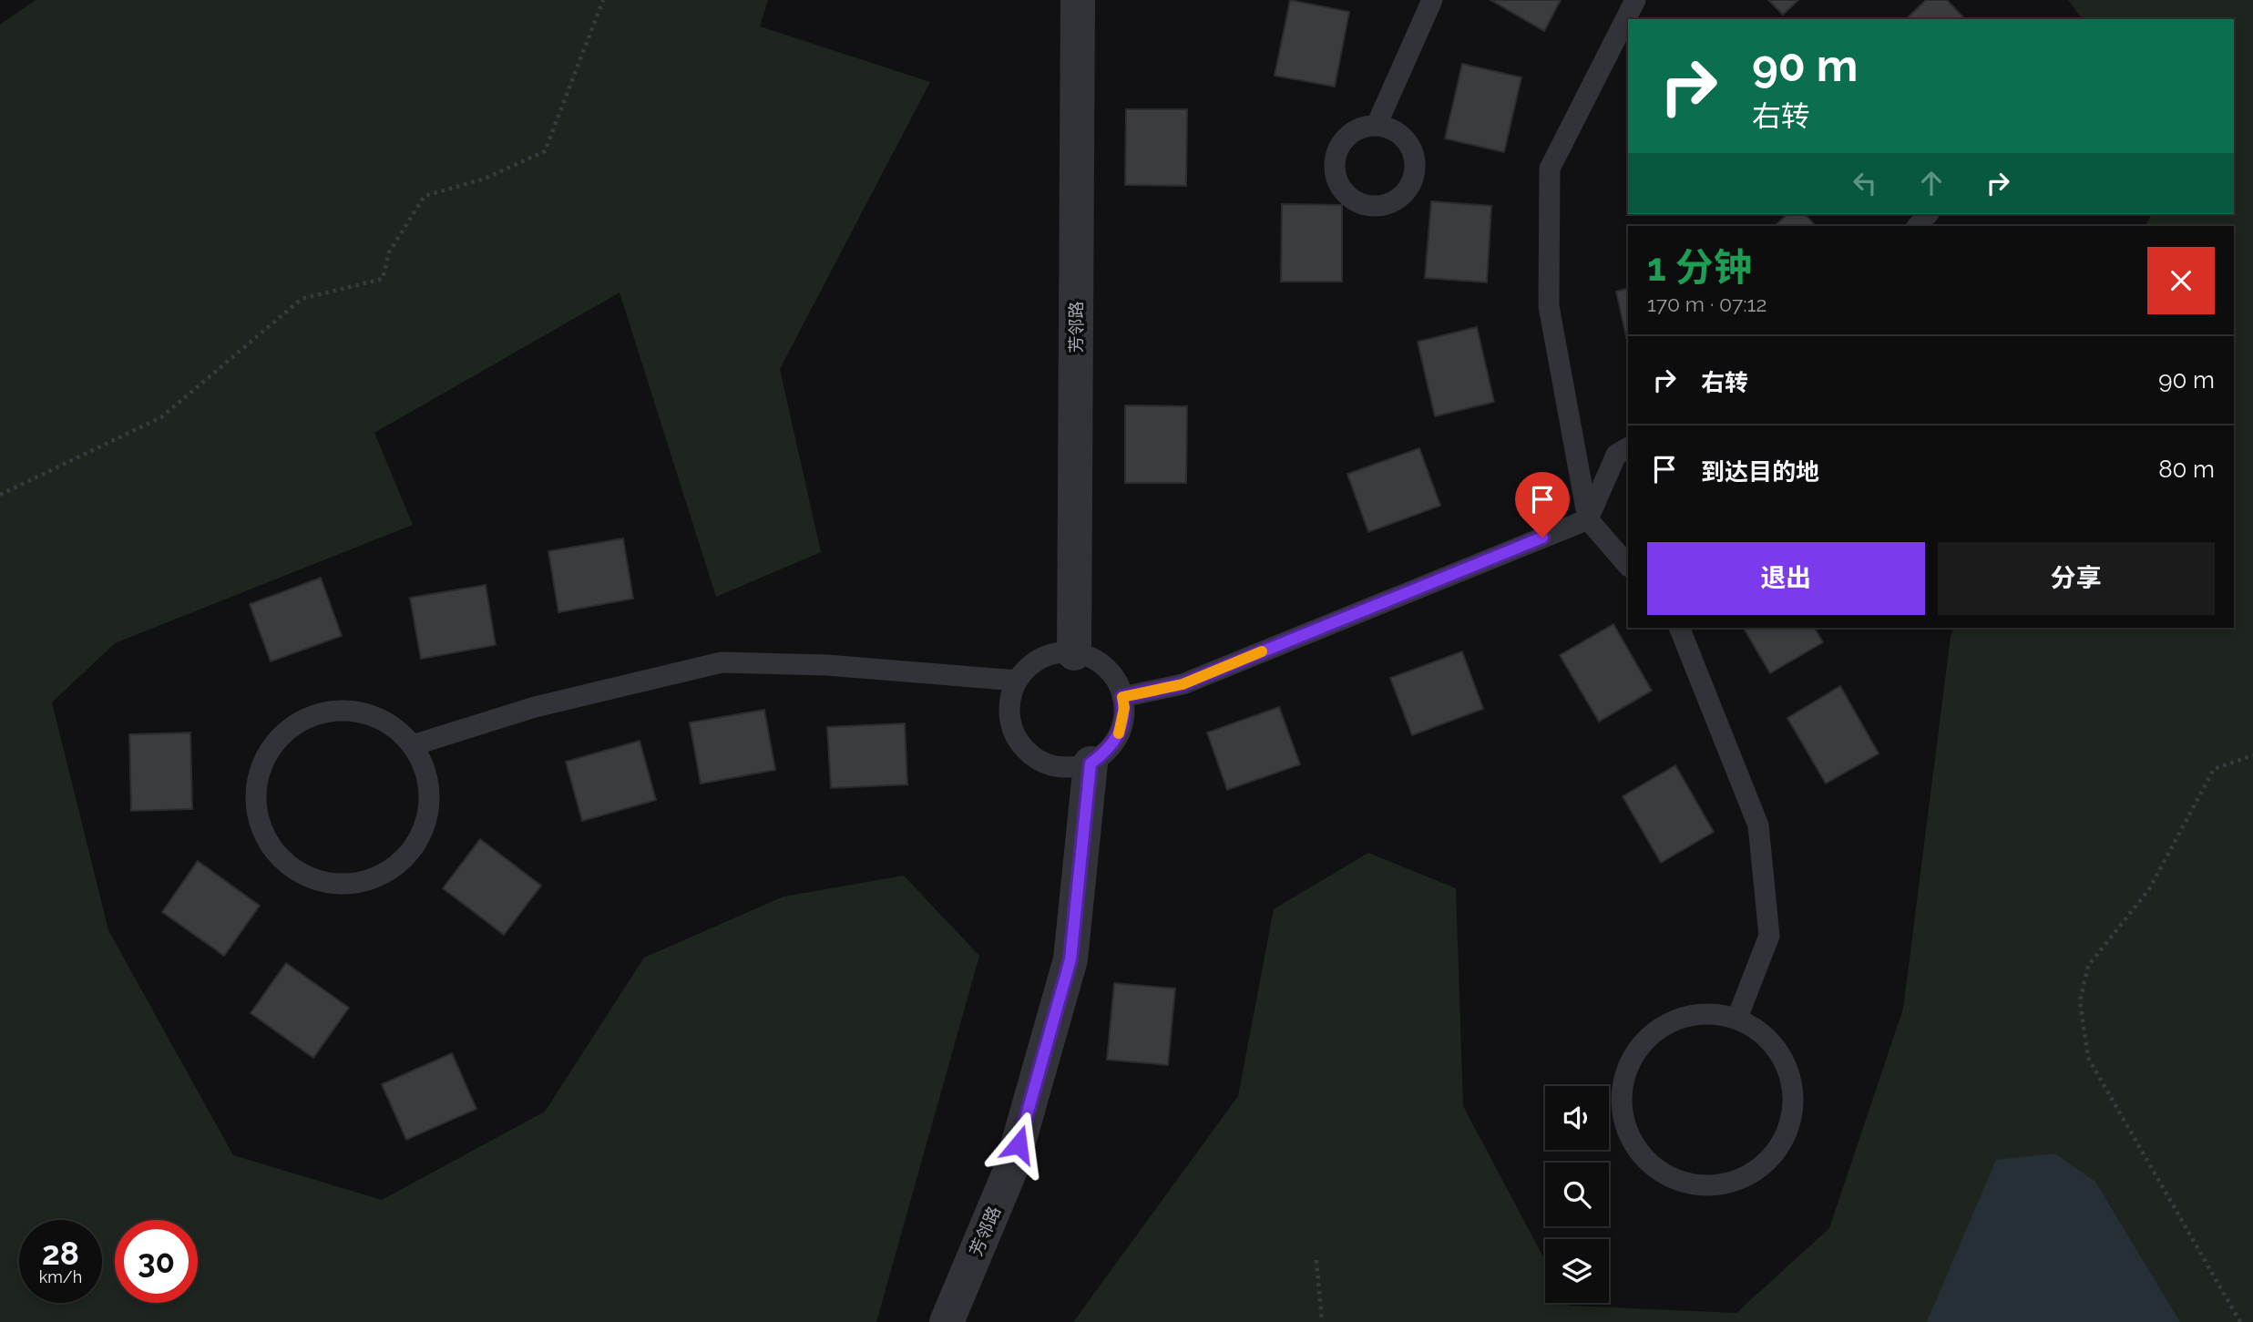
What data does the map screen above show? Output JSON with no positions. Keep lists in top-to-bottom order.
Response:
{
  "streets": {
    "street": ["芳邻路"]
  },
  "page": {
    "turn": ["90 m", "右转"],
    "heading": ["1 分钟", "170 m · 07:12"],
    "list": [
      {
        "name": "右转",
        "value": "90 m"
      },
      {
        "name": "到达目的地",
        "value": "80 m"
      }
    ],
    "buttons": ["退出", "分享"],
    "speed": "28 km/h",
    "limit": "30"
  }
}
